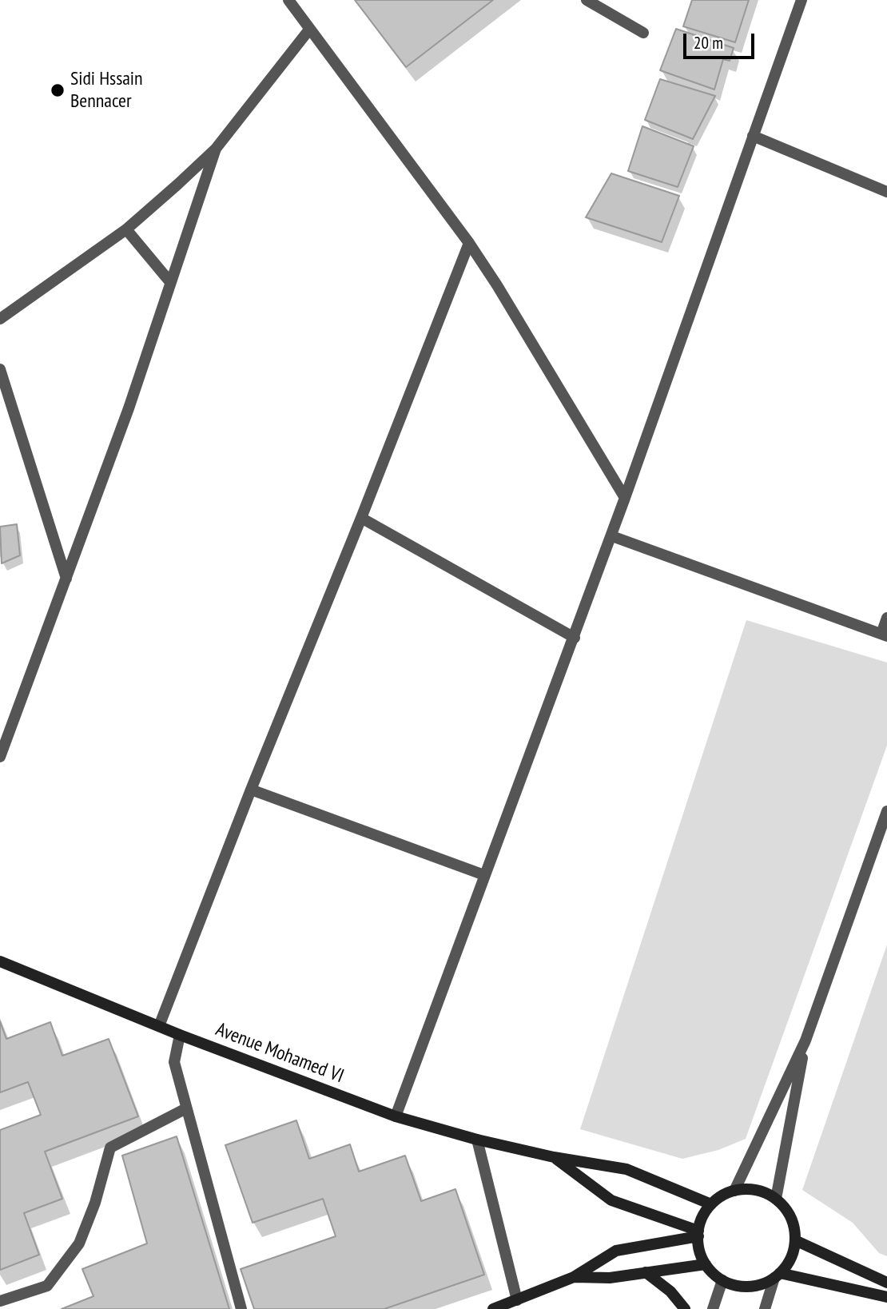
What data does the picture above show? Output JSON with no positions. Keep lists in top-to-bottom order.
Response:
{
  "streets": {
    "main road": ["Avenue Mohamed VI"]
  },
  "places": ["Sidi Hssain Bennacer"],
  "scale_bar": "20 m"
}
